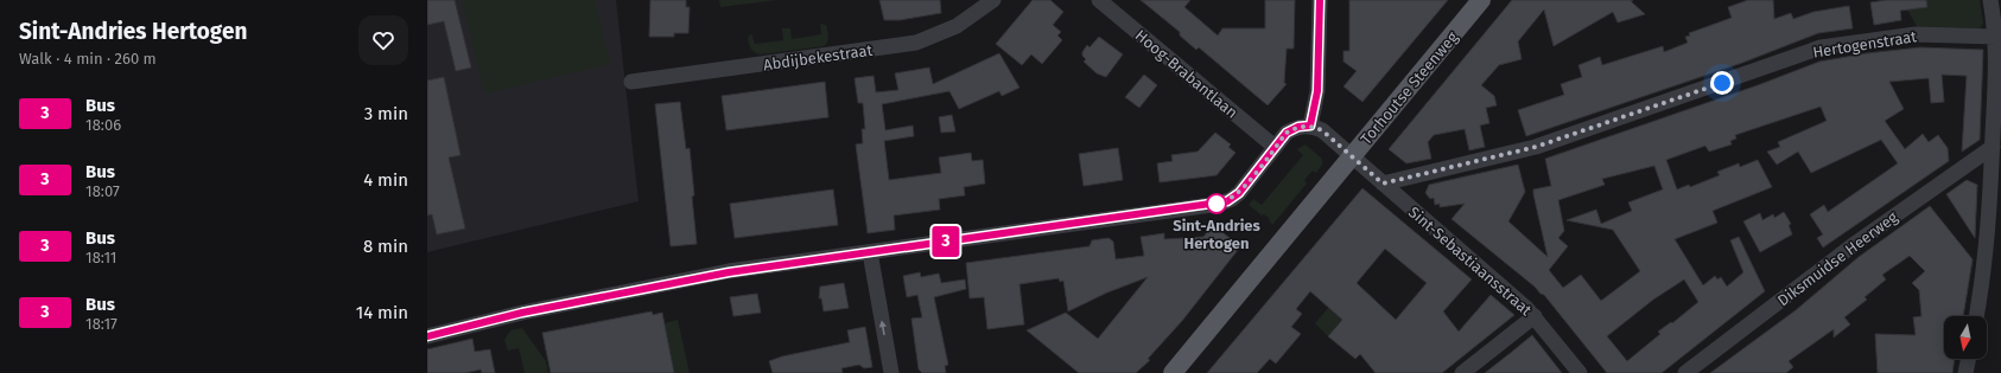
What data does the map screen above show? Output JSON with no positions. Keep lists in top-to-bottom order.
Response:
{
  "streets": {
    "main road": ["Torhoutse Steenweg"],
    "street": [
      "Hertogenstraat",
      "Abdijbekestraat",
      "Hoog-Brabantlaan",
      "Diksmuidse Heerweg",
      "Sint-Sebastiaansstraat"
    ]
  },
  "crossings": [
    ["Hertogenstraat", "Sint-Sebastiaansstraat"],
    ["Torhoutse Steenweg", "Sint-Sebastiaansstraat"]
  ],
  "places": ["Sint-Andries Hertogen"],
  "lines": ["bus line 3"],
  "north": "bottom",
  "page": {
    "heading": ["Sint-Andries Hertogen", "Walk · 4 min · 260 m"],
    "on_map": "3",
    "list": [
      {
        "mark": "3",
        "name": "Bus",
        "note": "18:06",
        "value": "3 min"
      },
      {
        "mark": "3",
        "name": "Bus",
        "note": "18:07",
        "value": "4 min"
      },
      {
        "mark": "3",
        "name": "Bus",
        "note": "18:11",
        "value": "8 min"
      },
      {
        "mark": "3",
        "name": "Bus",
        "note": "18:17",
        "value": "14 min"
      }
    ]
  }
}
